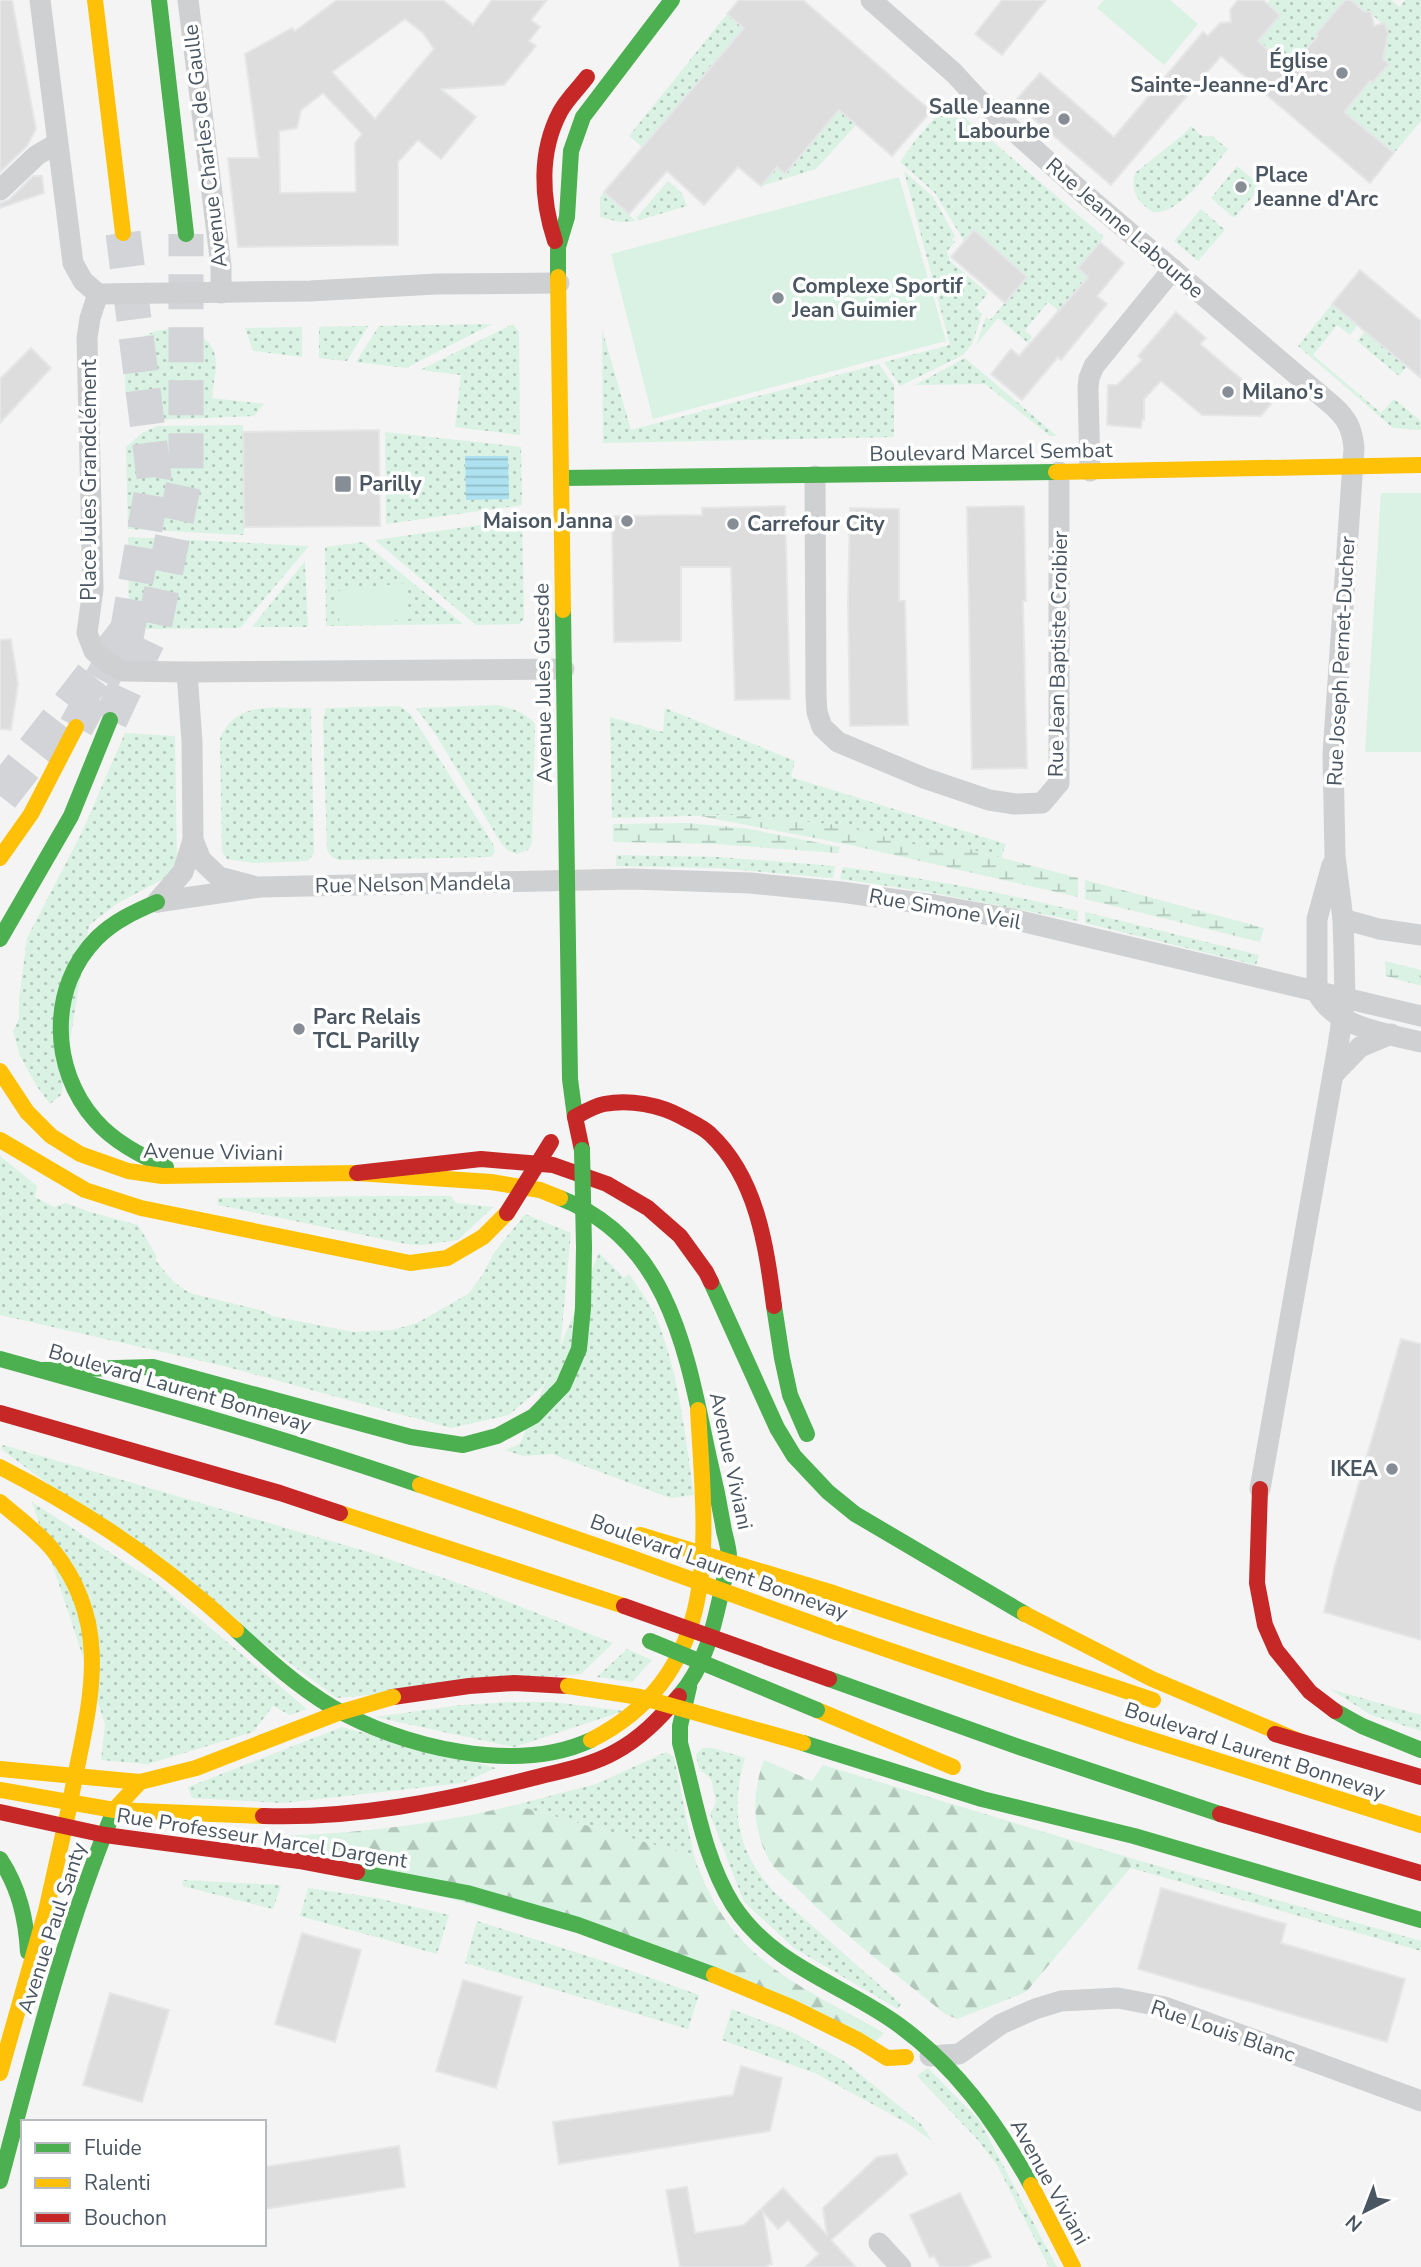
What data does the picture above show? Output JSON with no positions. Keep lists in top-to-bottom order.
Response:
{
  "streets": {
    "main road": [
      "Avenue Charles de Gaulle",
      "Boulevard Marcel Sembat",
      "Avenue Jules Guesde",
      "Avenue Viviani",
      "Boulevard Laurent Bonnevay",
      "Rue Professeur Marcel Dargent",
      "Avenue Paul Santy"
    ],
    "street": [
      "Rue Jeanne Labourbe",
      "Place Jules Grandclément",
      "Rue Jean Baptiste Croibier",
      "Rue Joseph Pernet-Ducher",
      "Rue Nelson Mandela",
      "Rue Simone Veil",
      "Rue Louis Blanc"
    ]
  },
  "crossings": [
    ["Rue Jeanne Labourbe", "Boulevard Marcel Sembat"],
    ["Rue Jeanne Labourbe", "Rue Joseph Pernet-Ducher"],
    ["Boulevard Marcel Sembat", "Rue Jean Baptiste Croibier"],
    ["Boulevard Marcel Sembat", "Rue Joseph Pernet-Ducher"],
    ["Boulevard Marcel Sembat", "Avenue Jules Guesde"],
    ["Place Jules Grandclément", "Avenue Jules Guesde"],
    ["Rue Joseph Pernet-Ducher", "Rue Simone Veil"],
    ["Avenue Jules Guesde", "Rue Nelson Mandela"],
    ["Avenue Jules Guesde", "Rue Simone Veil"],
    ["Avenue Jules Guesde", "Boulevard Laurent Bonnevay"],
    ["Rue Nelson Mandela", "Rue Simone Veil"],
    ["Avenue Viviani", "Rue Professeur Marcel Dargent"],
    ["Avenue Viviani", "Rue Louis Blanc"],
    ["Rue Professeur Marcel Dargent", "Avenue Paul Santy"],
    ["Rue Professeur Marcel Dargent", "Rue Louis Blanc"]
  ],
  "places": {
    "other": [
      "Église Sainte-Jeanne-d'Arc",
      "Salle Jeanne Labourbe",
      "Place Jeanne d'Arc",
      "Complexe Sportif Jean Guimier",
      "Milano's",
      "Maison Janna",
      "Carrefour City",
      "Parc Relais TCL Parilly",
      "IKEA"
    ],
    "transit": ["Parilly"]
  },
  "legend": ["Fluide", "Ralenti", "Bouchon"],
  "north": "bottom left"
}
